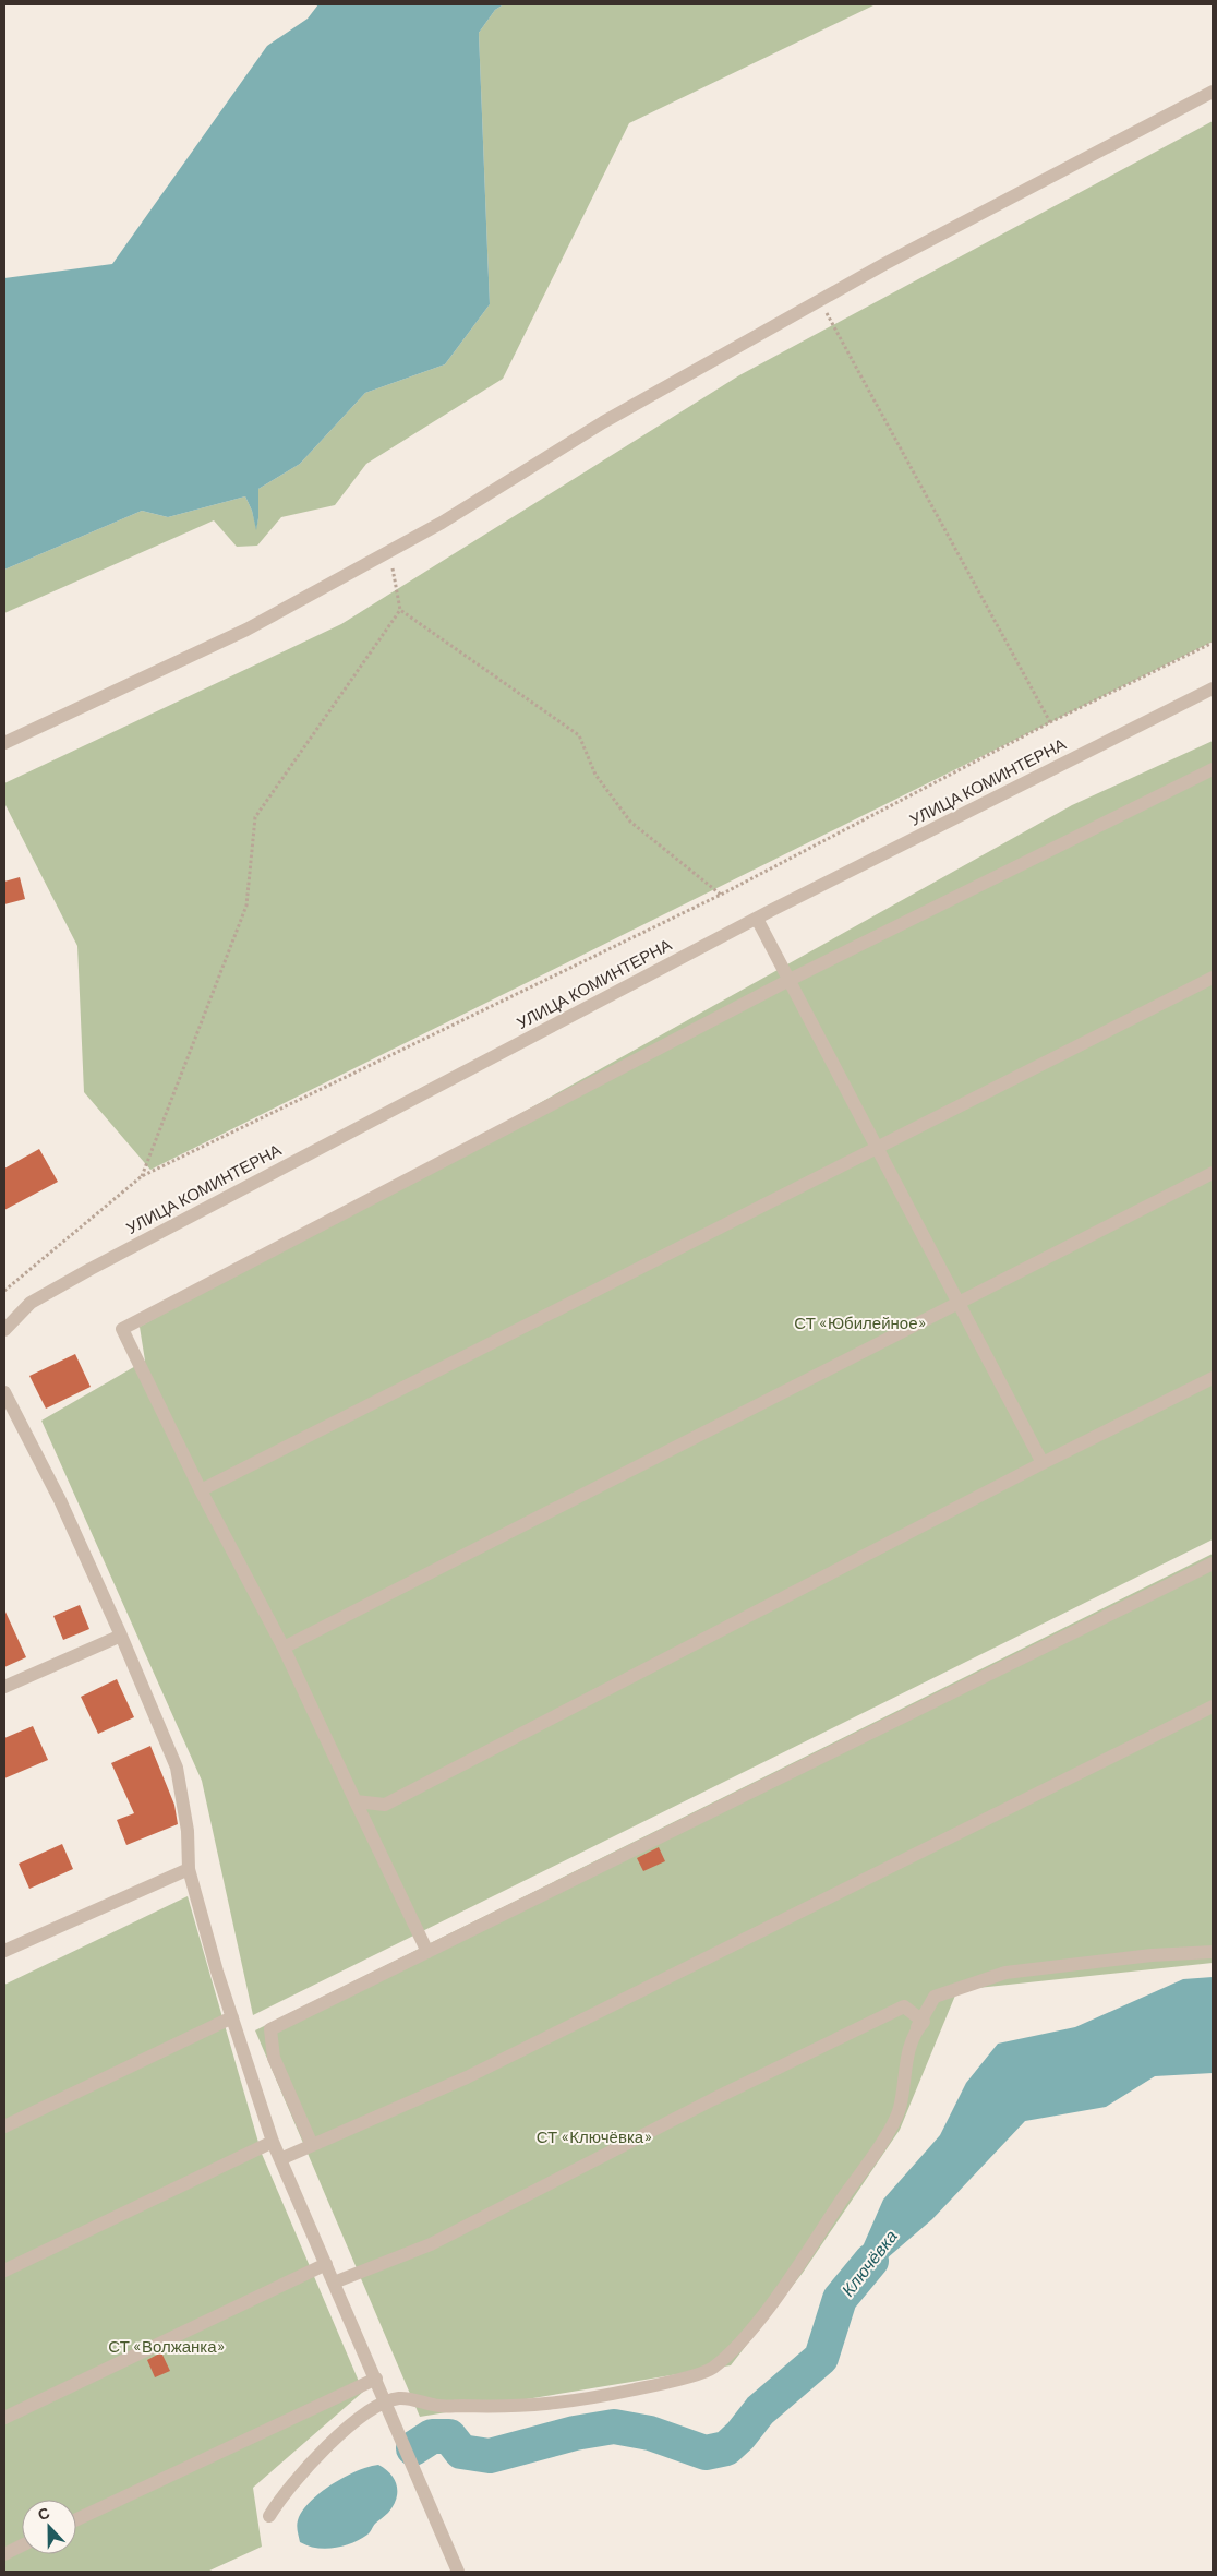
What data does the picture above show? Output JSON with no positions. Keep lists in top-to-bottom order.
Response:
{
  "streets": {
    "street": ["УЛИЦА КОМИНТЕРНА"]
  },
  "water": ["Ключёвка"],
  "parks": ["СТ «Юбилейное»", "СТ «Ключёвка»", "СТ «Волжанка»"],
  "north": "top"
}
